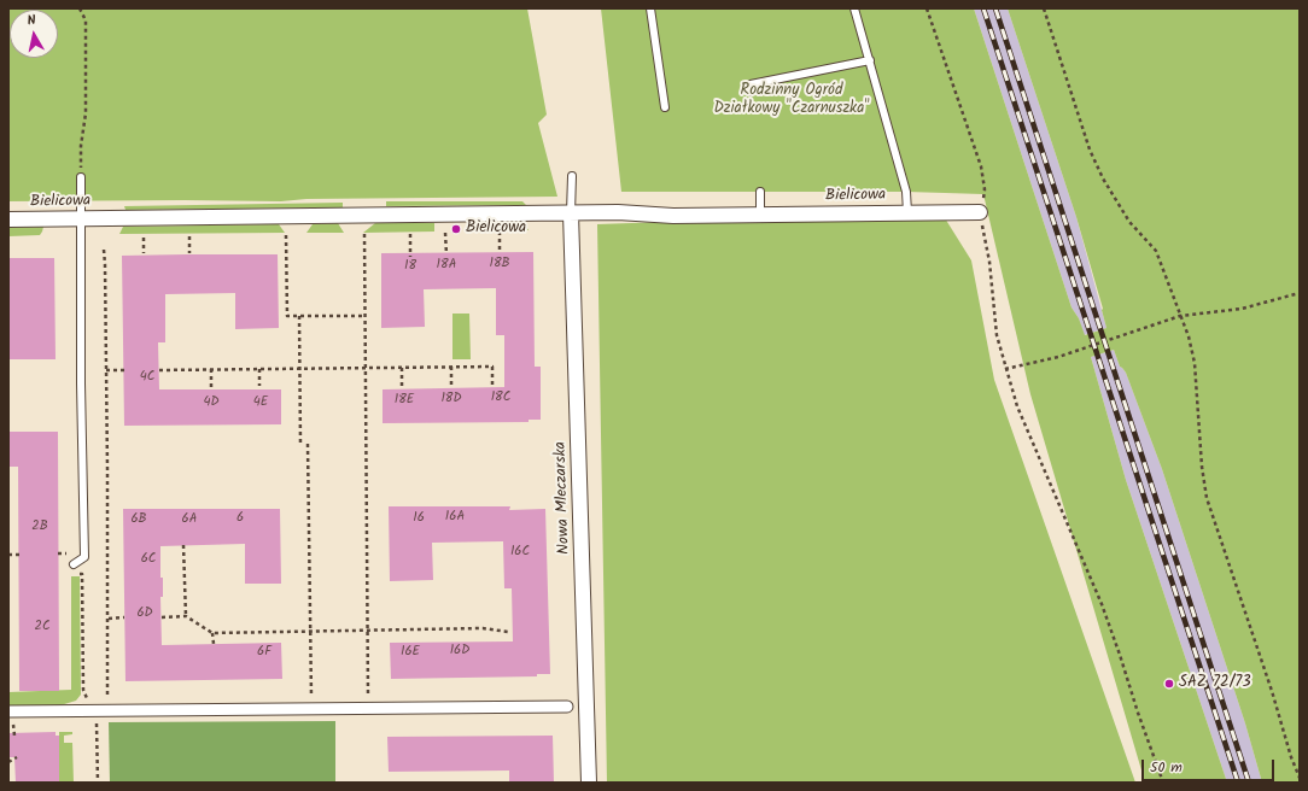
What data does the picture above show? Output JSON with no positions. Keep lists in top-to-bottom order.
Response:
{
  "streets": {
    "street": ["Bielicowa", "Nowa Mleczarska"]
  },
  "crossings": [
    ["Bielicowa", "Nowa Mleczarska"]
  ],
  "parks": ["Rodzinny Ogród Działkowy \"Czarnuszka\""],
  "places": ["Bielicowa", "SAZ 72/73"],
  "house_numbers": [
    "18B",
    "18A",
    "18",
    "4C",
    "18C",
    "18D",
    "18E",
    "4D",
    "4E",
    "16A",
    "6",
    "16",
    "6B",
    "6A",
    "2B",
    "16C",
    "6C",
    "6D",
    "2C",
    "16D",
    "6F",
    "16E"
  ],
  "scale_bar": "50 m",
  "north": "top"
}
